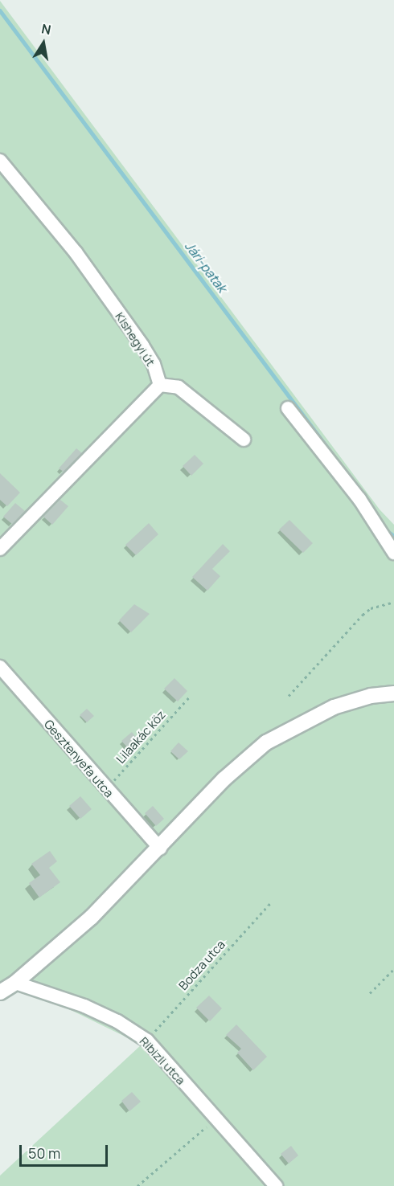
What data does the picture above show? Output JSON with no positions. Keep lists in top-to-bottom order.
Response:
{
  "streets": {
    "street": ["Kishegyi út", "Gesztenyefa utca", "Ribizli utca"],
    "path": ["Lilaakác köz", "Bodza utca"]
  },
  "crossings": [
    ["Lilaakác köz", "Gesztenyefa utca"],
    ["Bodza utca", "Ribizli utca"]
  ],
  "water": ["Jári-patak"],
  "scale_bar": "50 m",
  "north": "top"
}
